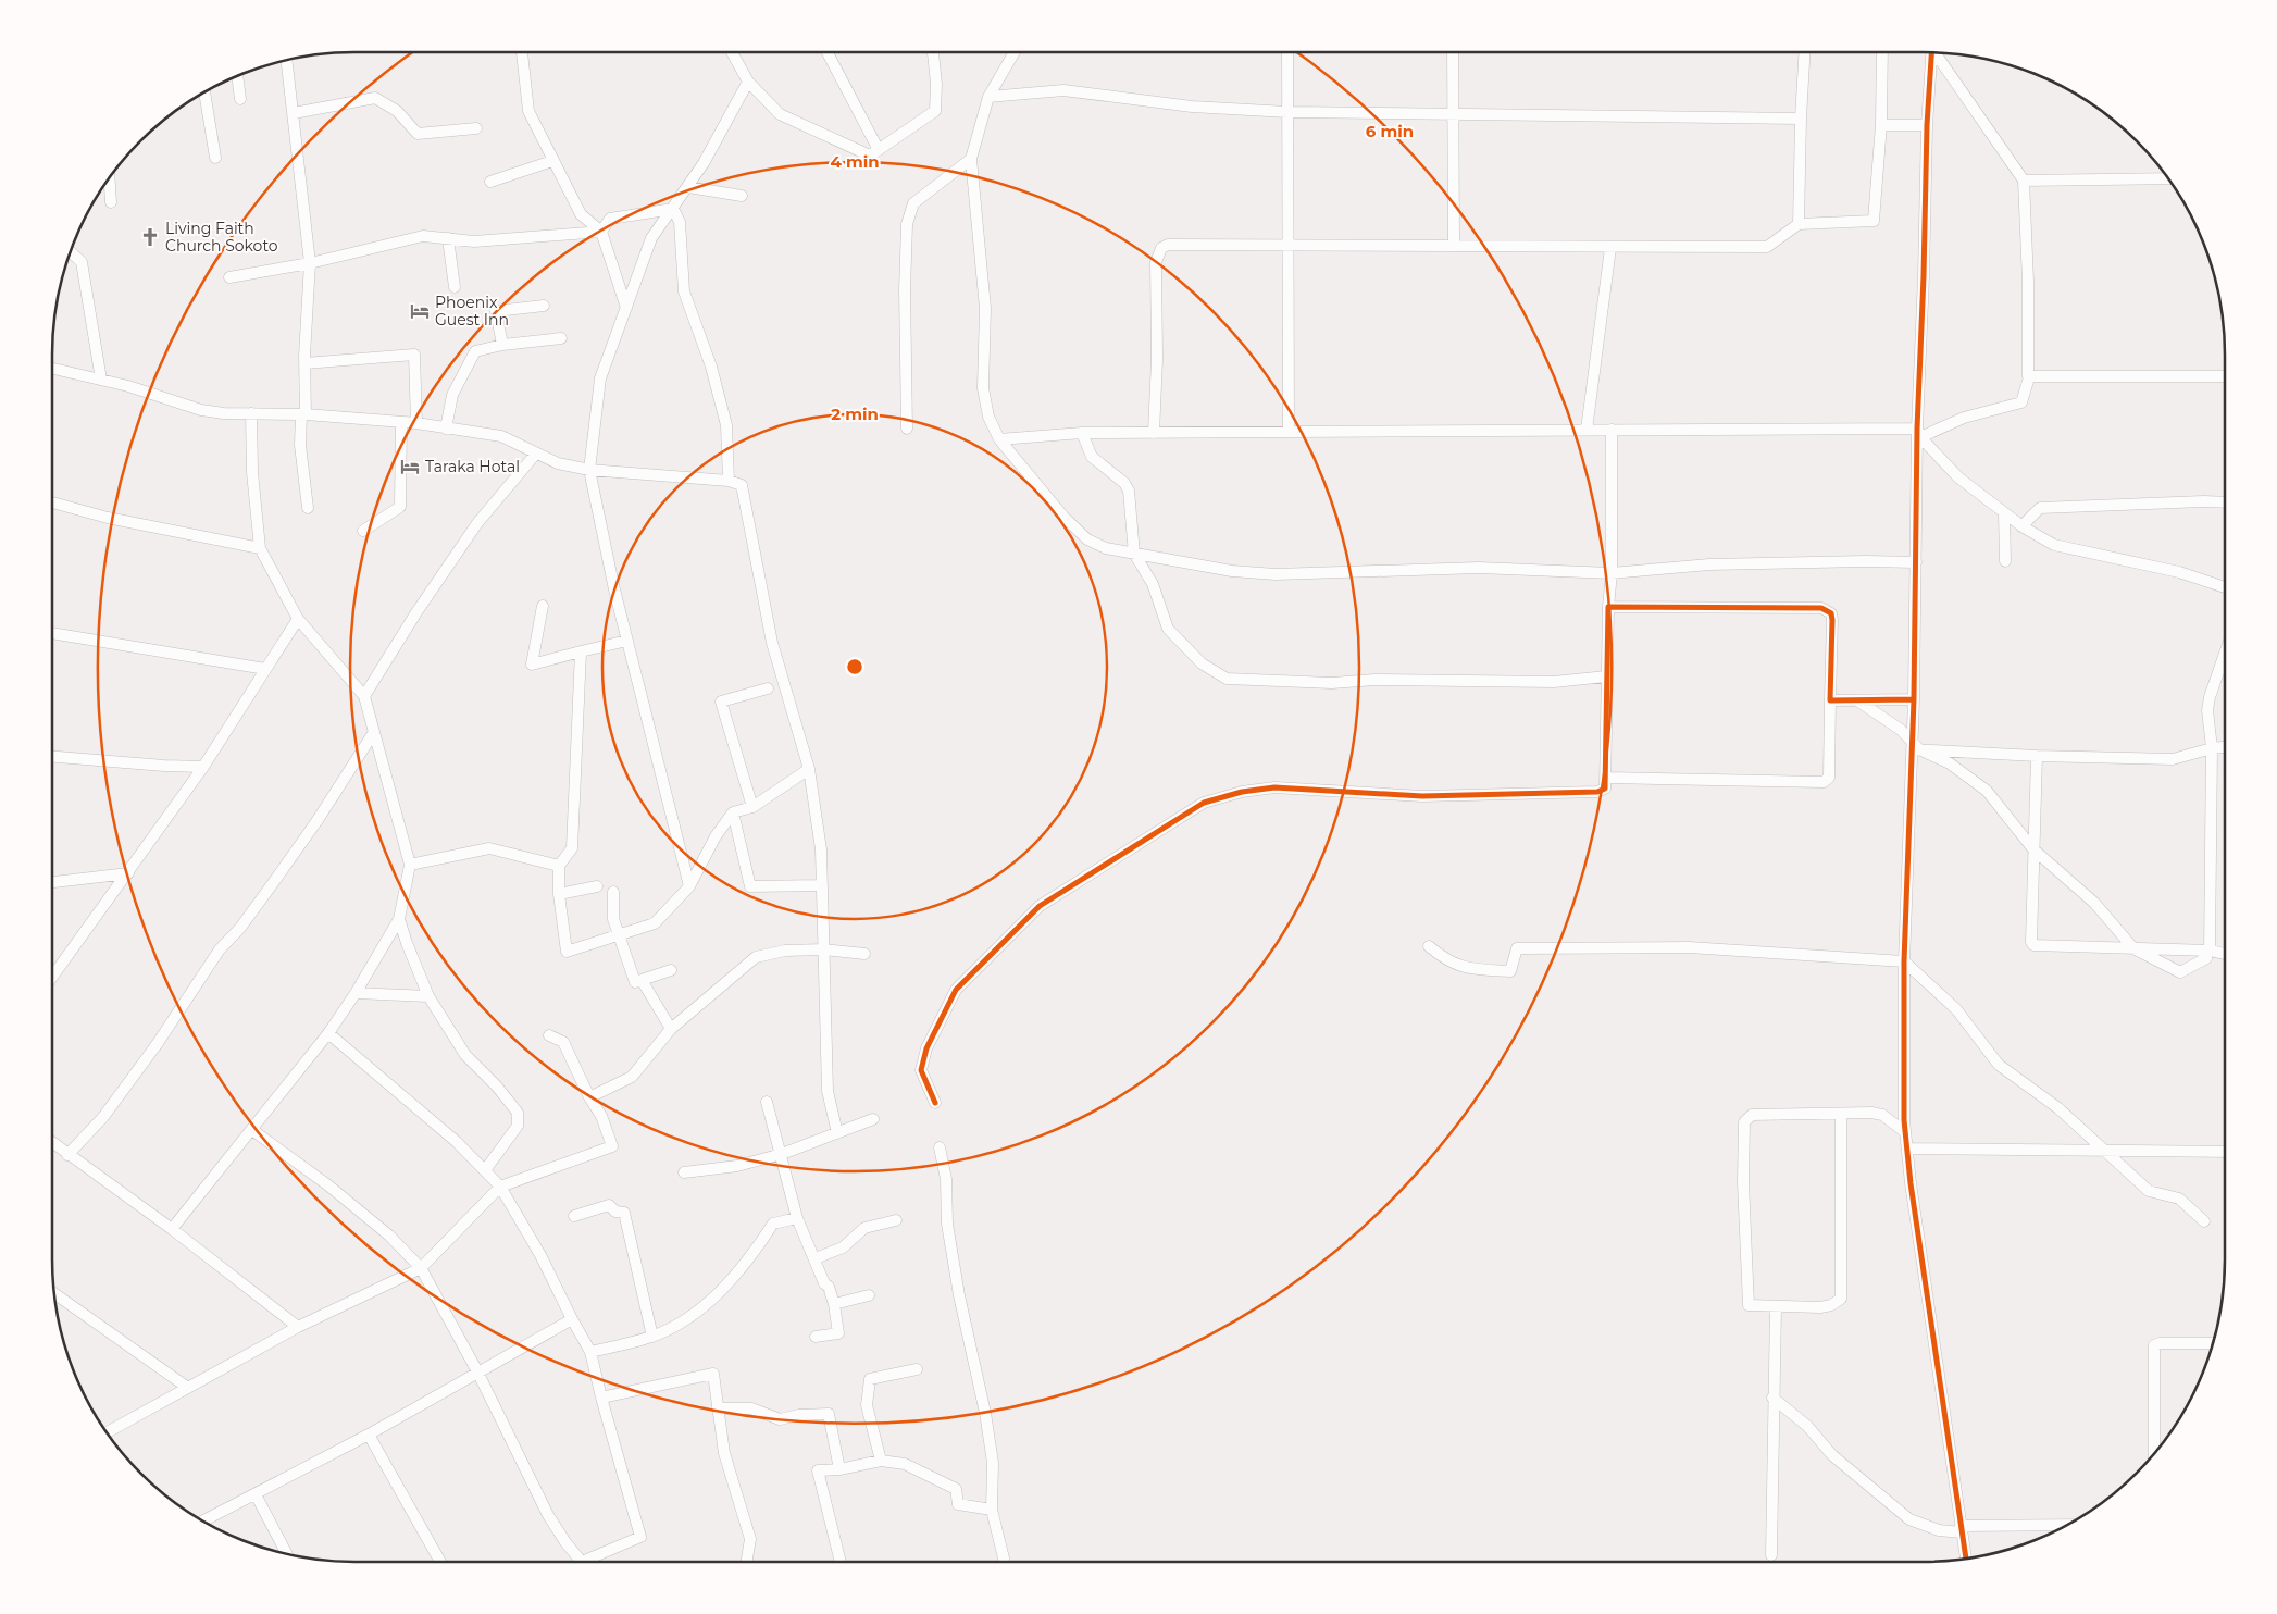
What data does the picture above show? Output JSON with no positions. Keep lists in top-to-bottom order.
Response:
{
  "places": {
    "church": ["Living Faith Church Sokoto"],
    "hotel": ["Phoenix Guest Inn", "Taraka Hotal"]
  },
  "rings": ["6 min", "4 min", "2 min"]
}
